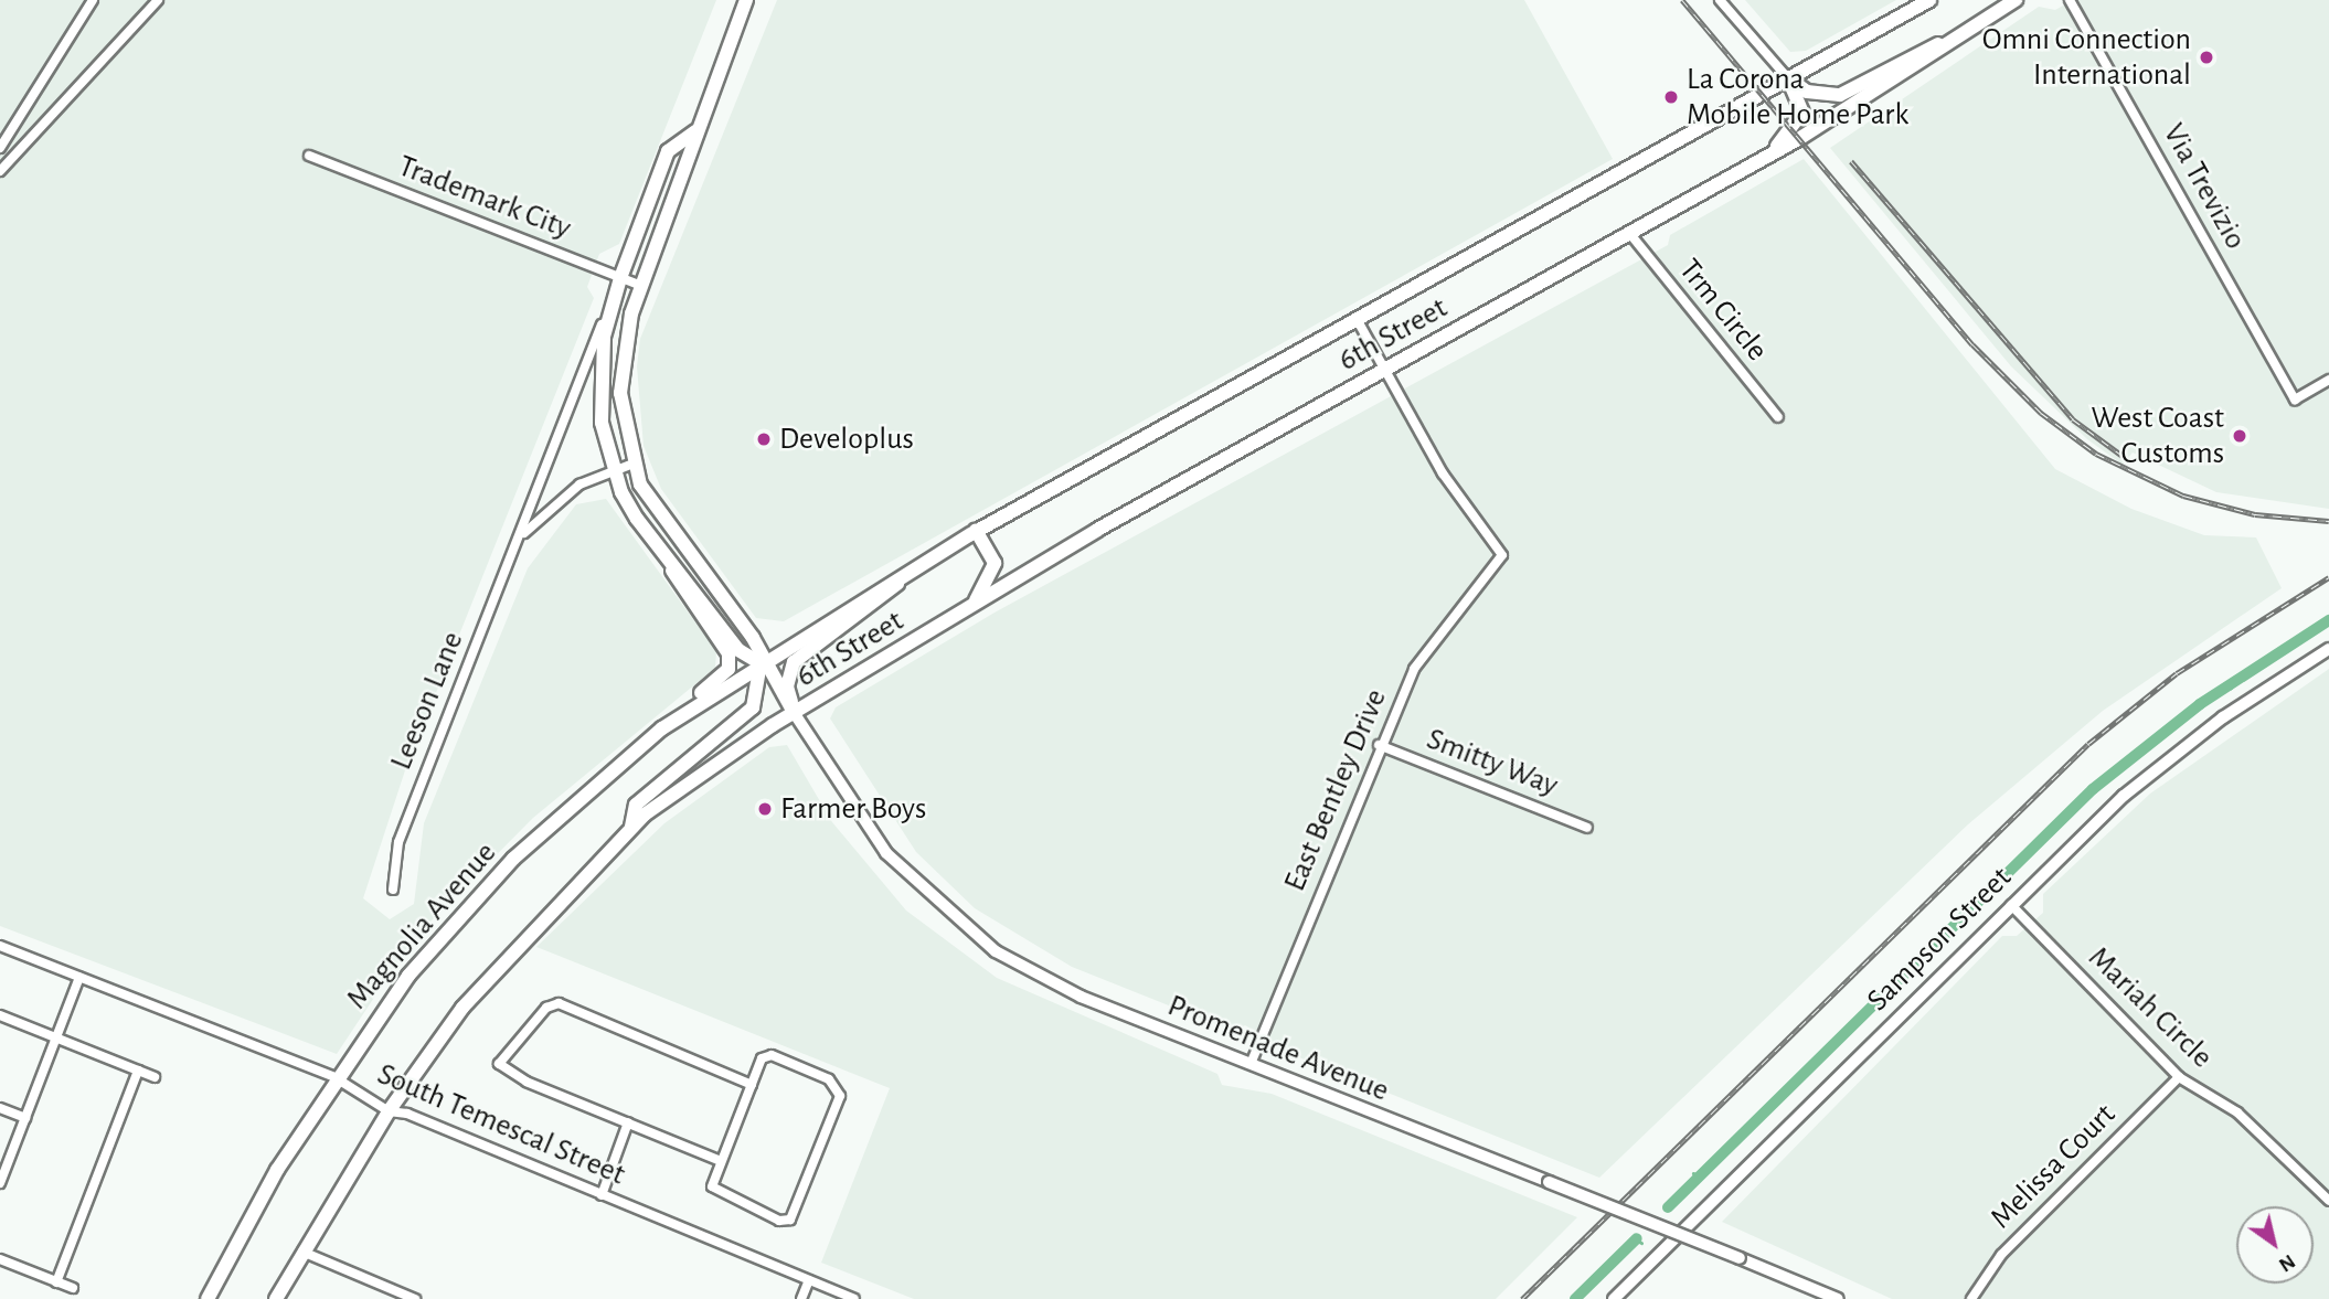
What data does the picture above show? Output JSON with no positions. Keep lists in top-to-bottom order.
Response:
{
  "streets": {
    "main road": ["6th Street", "Magnolia Avenue", "Promenade Avenue"],
    "street": [
      "Via Trevizio",
      "Trademark City",
      "Trm Circle",
      "Leeson Lane",
      "Smitty Way",
      "East Bentley Drive",
      "Sampson Street",
      "Mariah Circle",
      "South Temescal Street",
      "Melissa Court"
    ]
  },
  "crossings": [
    ["Trademark City", "Leeson Lane"],
    ["Trm Circle", "6th Street"],
    ["6th Street", "East Bentley Drive"],
    ["6th Street", "Magnolia Avenue"],
    ["6th Street", "Promenade Avenue"],
    ["Smitty Way", "East Bentley Drive"],
    ["East Bentley Drive", "Promenade Avenue"],
    ["Magnolia Avenue", "South Temescal Street"],
    ["Sampson Street", "Mariah Circle"],
    ["Mariah Circle", "Melissa Court"]
  ],
  "places": [
    "Omni Connection International",
    "La Corona Mobile Home Park",
    "West Coast Customs",
    "Developlus",
    "Farmer Boys"
  ],
  "north": "bottom right"
}
